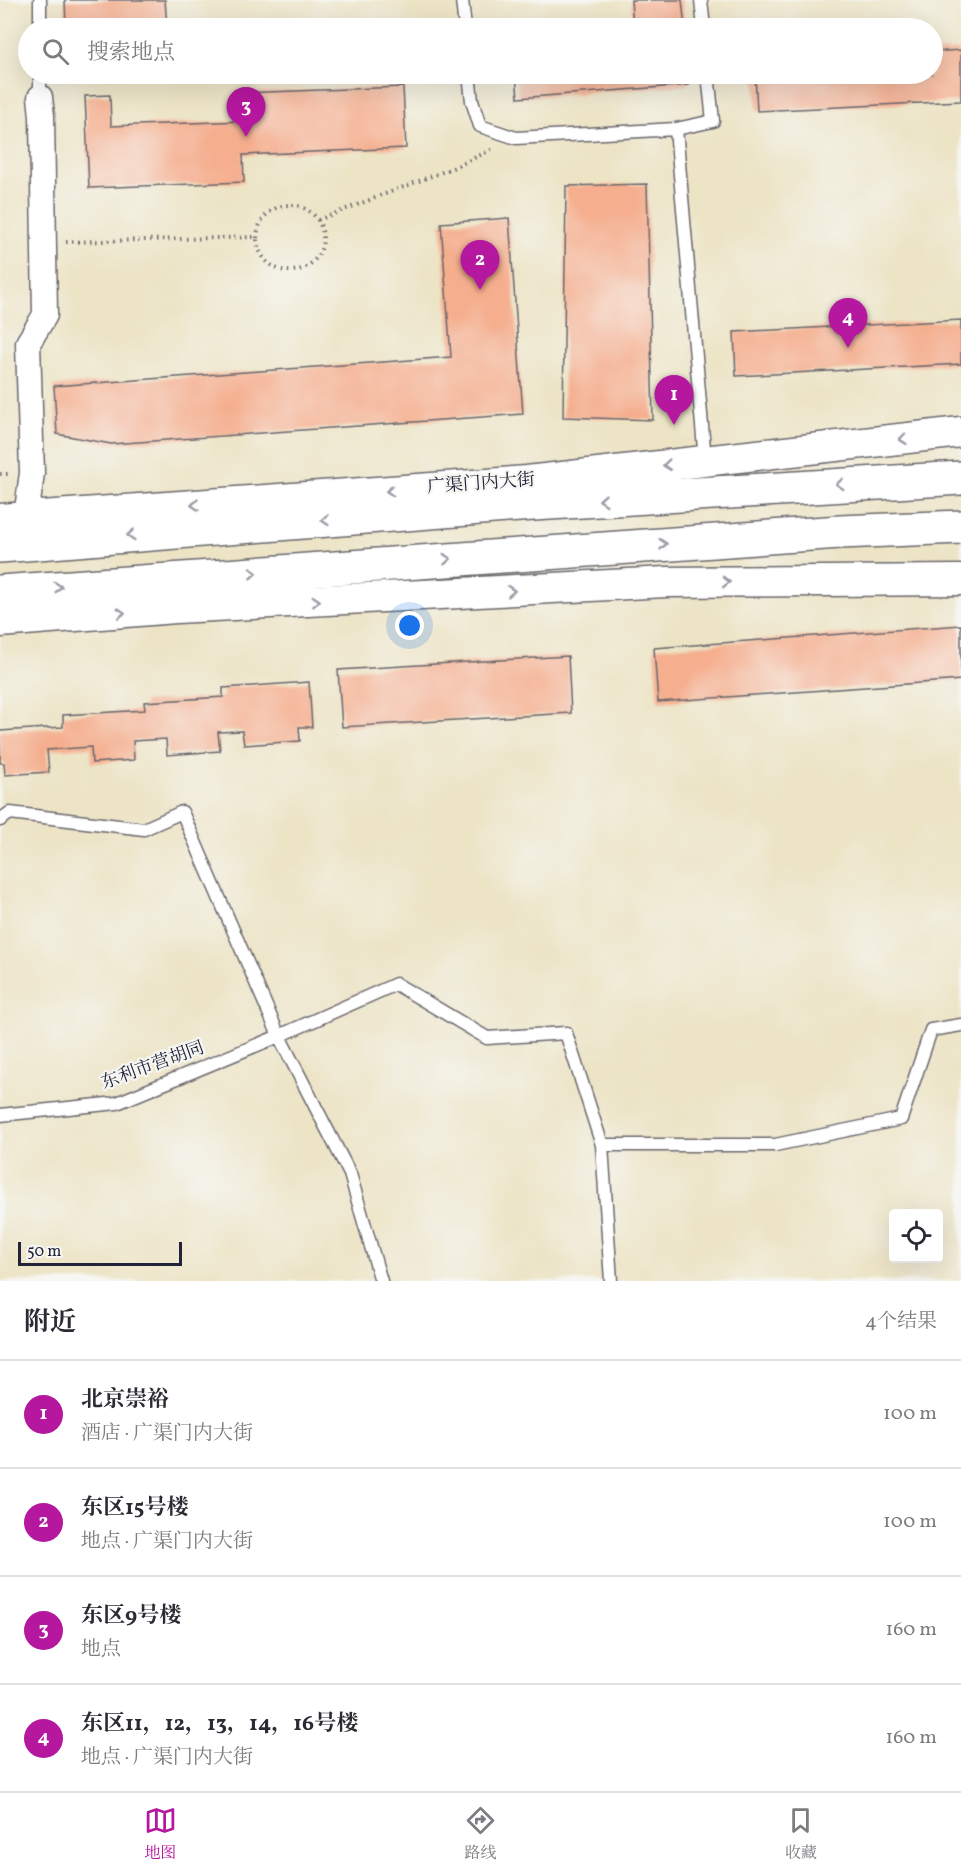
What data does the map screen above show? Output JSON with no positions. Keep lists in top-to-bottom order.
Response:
{
  "streets": {
    "main road": ["广渠门内大街"],
    "lane": ["东利市营胡同"]
  },
  "scale_bar": "50 m",
  "page": {
    "search": "搜索地点",
    "pins": [
      "3",
      "2",
      "4",
      "1"
    ],
    "scale": "50 m",
    "heading": ["附近", "4个结果"],
    "list": [
      {
        "mark": "1",
        "name": "北京崇裕",
        "note": "酒店 · 广渠门内大街",
        "value": "100 m"
      },
      {
        "mark": "2",
        "name": "东区15号楼",
        "note": "地点 · 广渠门内大街",
        "value": "100 m"
      },
      {
        "mark": "3",
        "name": "东区9号楼",
        "note": "地点",
        "value": "160 m"
      },
      {
        "mark": "4",
        "name": "东区11，12，13，14，16号楼",
        "note": "地点 · 广渠门内大街",
        "value": "160 m"
      }
    ],
    "nav": ["地图", "路线", "收藏"]
  }
}
